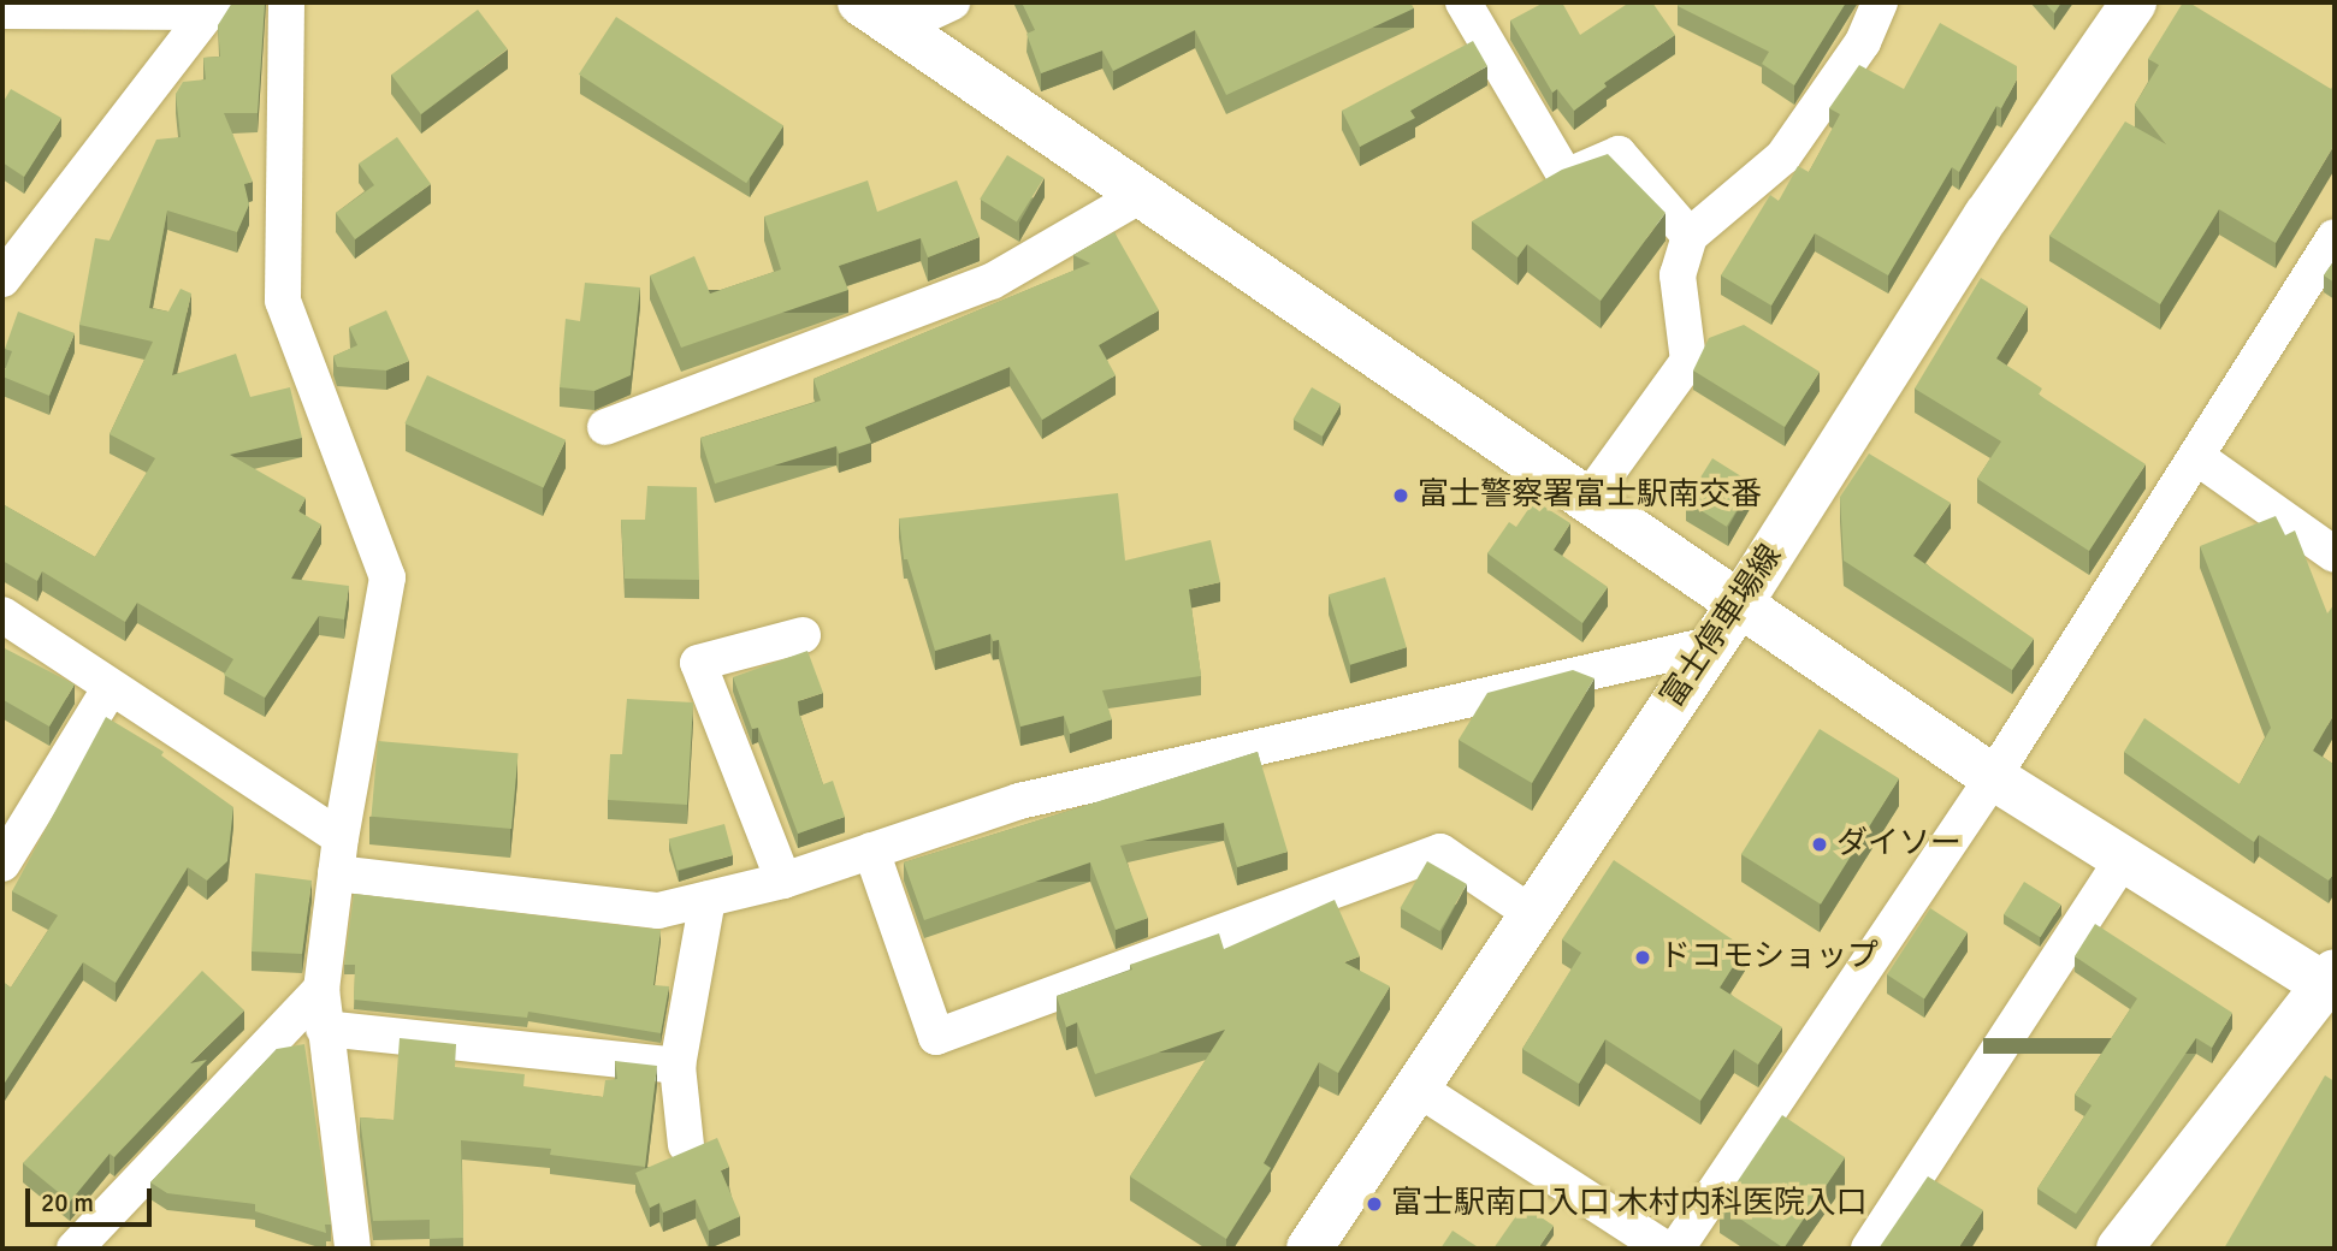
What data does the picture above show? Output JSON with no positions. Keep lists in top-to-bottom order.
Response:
{
  "streets": {
    "street": ["富士停車場線"]
  },
  "places": [
    "富士警察署富士駅南交番",
    "ダイソー",
    "ドコモショップ",
    "富士駅南口入口 木村内科医院入口"
  ],
  "scale_bar": "20 m"
}
